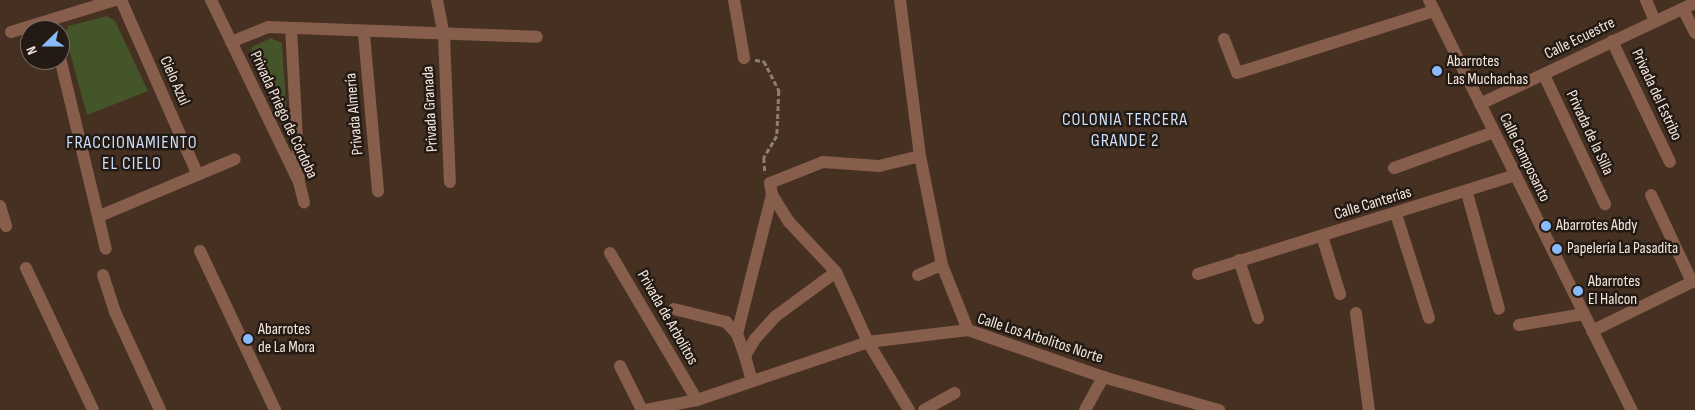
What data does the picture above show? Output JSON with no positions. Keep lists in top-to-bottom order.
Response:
{
  "streets": {
    "street": [
      "Calle Ecuestre",
      "Cielo Azul",
      "Privada del Estribo",
      "Privada Granada",
      "Privada Almería",
      "Privada Priego de Córdoba",
      "Privada de la Silla",
      "Calle Camposanto",
      "Calle Canterías",
      "Privada de Arbolitos",
      "Calle Los Arbolitos Norte"
    ]
  },
  "crossings": [
    ["Calle Ecuestre", "Privada del Estribo"],
    ["Calle Ecuestre", "Privada de la Silla"],
    ["Calle Ecuestre", "Calle Camposanto"],
    ["Calle Camposanto", "Calle Canterías"],
    ["Privada de Arbolitos", "Calle Los Arbolitos Norte"]
  ],
  "districts": ["COLONIA TERCERA GRANDE 2", "FRACCIONAMIENTO EL CIELO"],
  "places": [
    "Abarrotes Las Muchachas",
    "Abarrotes Abdy",
    "Papelería La Pasadita",
    "Abarrotes El Halcon",
    "Abarrotes de La Mora"
  ],
  "north": "left"
}
